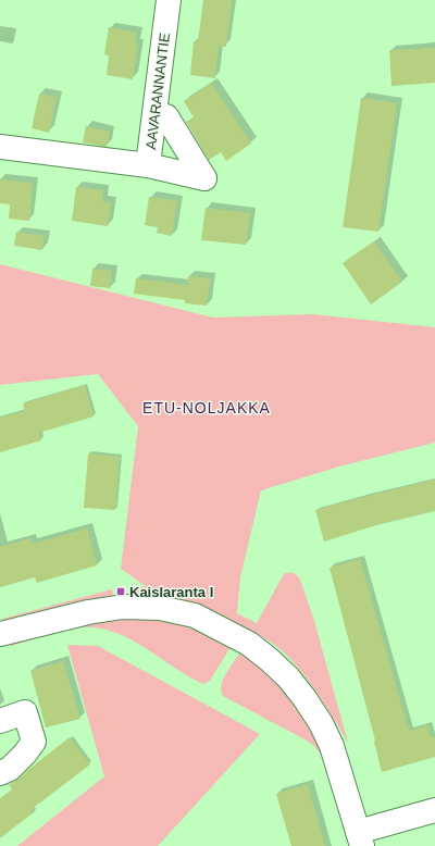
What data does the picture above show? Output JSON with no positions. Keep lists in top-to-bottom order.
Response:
{
  "streets": {
    "street": ["AAVARANNANTIE"]
  },
  "districts": ["ETU-NOLJAKKA"],
  "places": {
    "transit": ["Kaislaranta I"]
  }
}
